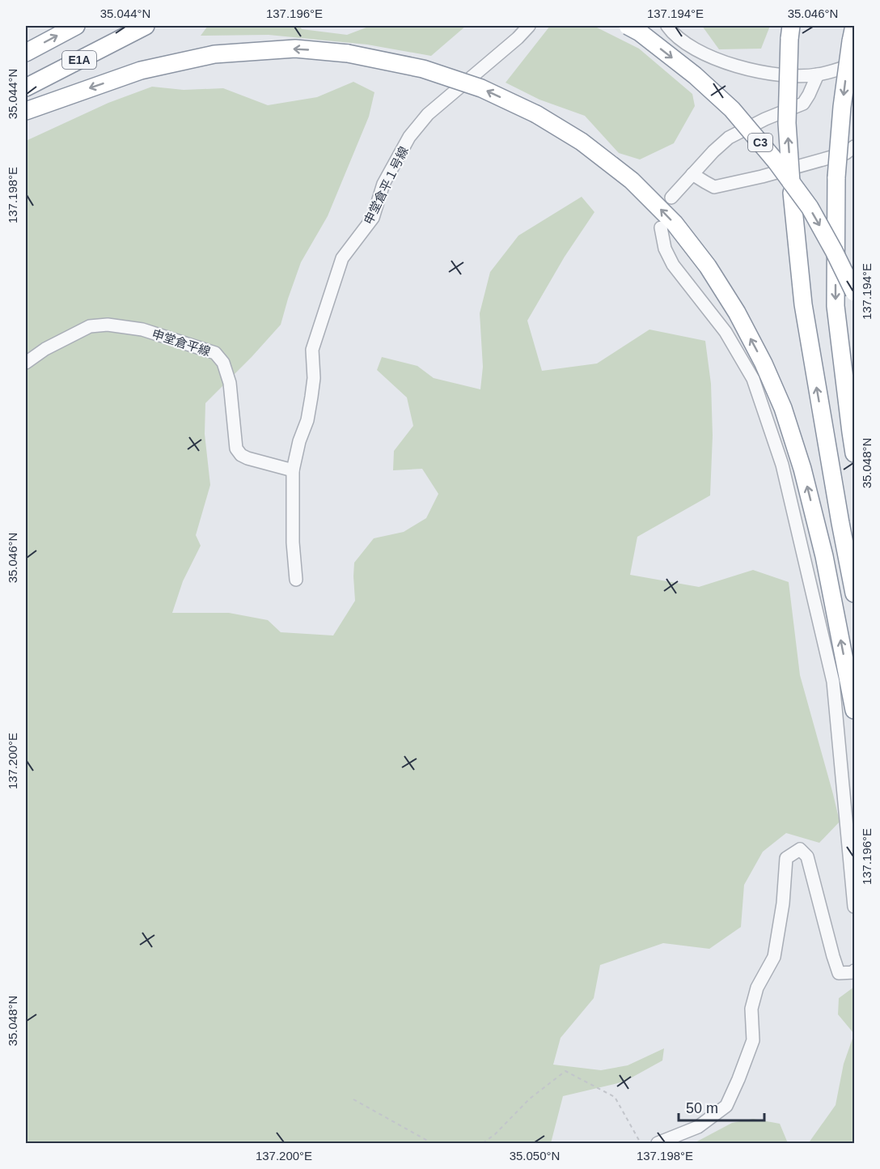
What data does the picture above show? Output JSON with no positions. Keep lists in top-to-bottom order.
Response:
{
  "streets": {
    "highway": ["E1A", "C3"],
    "street": ["申堂倉平１号線", "申堂倉平線"]
  },
  "crossings": [
    ["申堂倉平１号線", "申堂倉平線"]
  ],
  "scale_bar": "50 m",
  "coordinates": [
    "35.044°N",
    "137.196°E",
    "137.194°E",
    "35.046°N",
    "137.198°E",
    "35.048°N",
    "137.200°E",
    "35.050°N"
  ]
}
